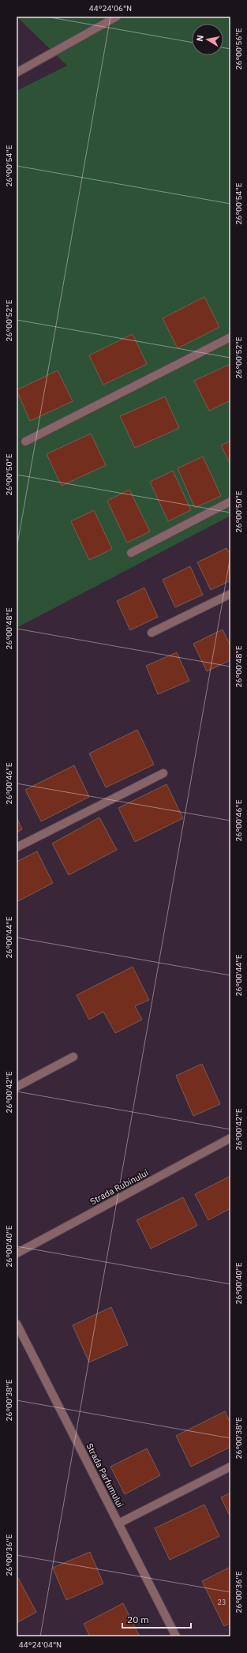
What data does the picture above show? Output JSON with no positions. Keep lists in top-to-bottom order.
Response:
{
  "streets": {
    "street": ["Strada Rubinului", "Strada Parfumului"]
  },
  "house_numbers": ["23"],
  "scale_bar": "20 m",
  "north": "left",
  "coordinates": [
    "44°24'06\"N",
    "26°00'56\"E",
    "26°00'54\"E",
    "26°00'52\"E",
    "26°00'50\"E",
    "26°00'48\"E",
    "26°00'46\"E",
    "26°00'44\"E",
    "26°00'42\"E",
    "26°00'40\"E",
    "26°00'38\"E",
    "26°00'36\"E",
    "44°24'04\"N"
  ]
}
